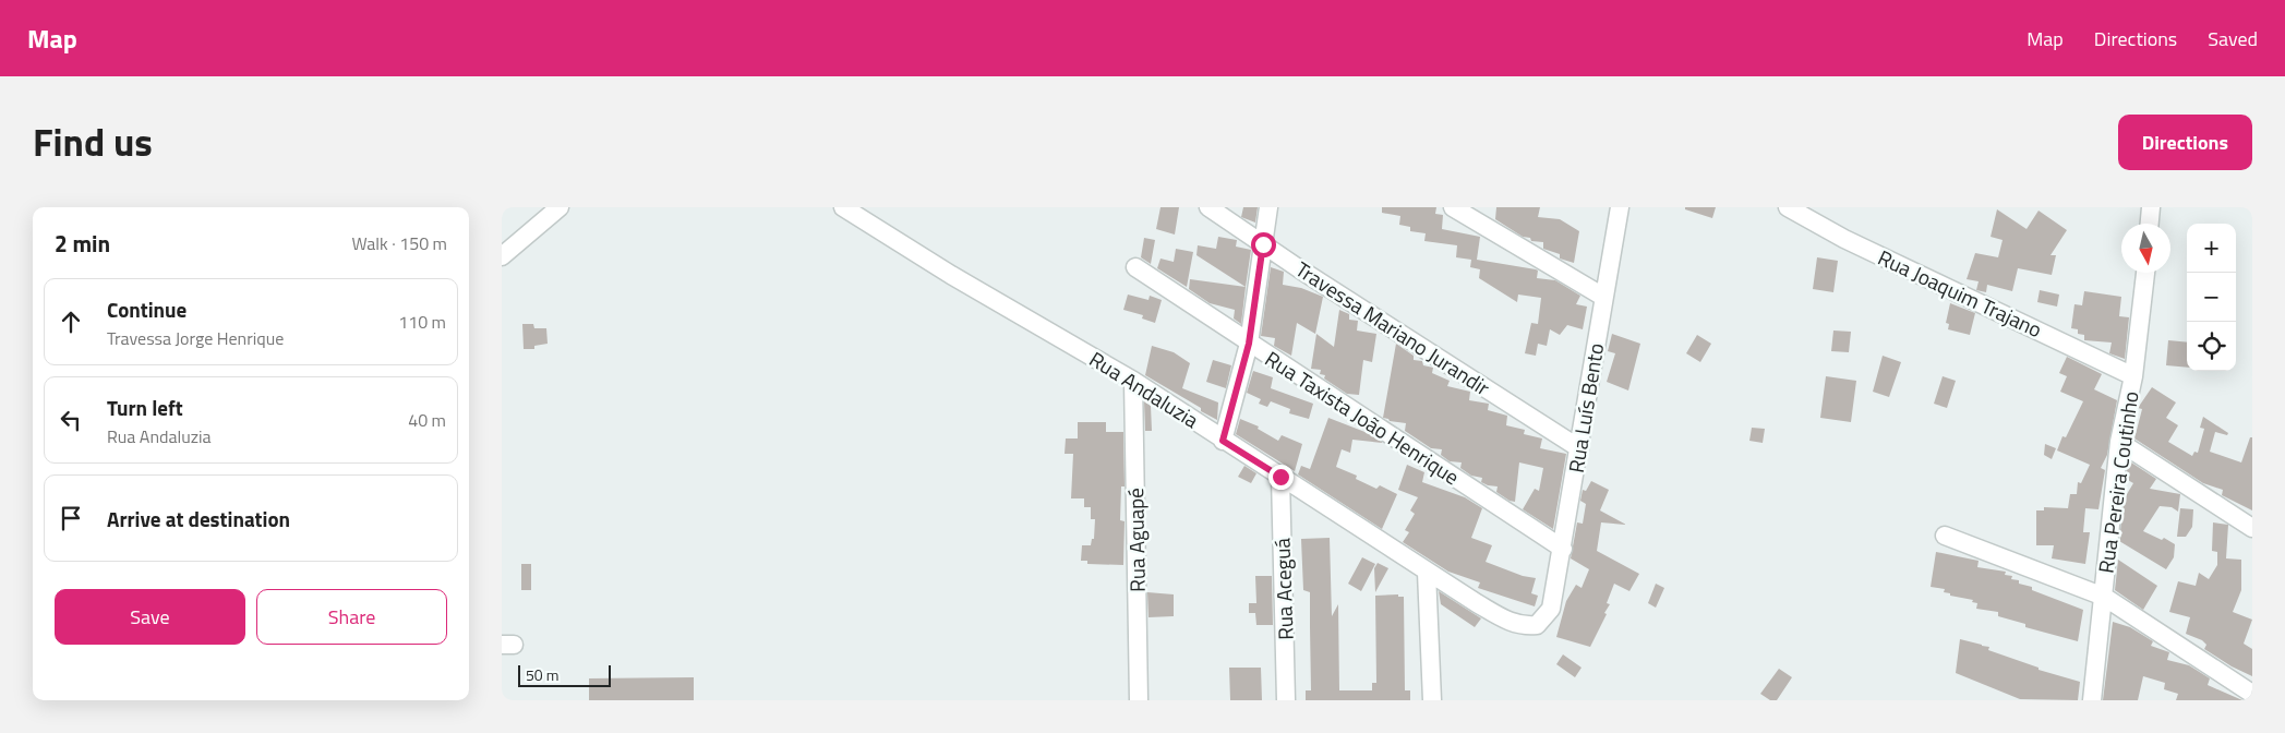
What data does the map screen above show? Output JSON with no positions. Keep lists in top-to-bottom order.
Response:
{
  "streets": {
    "street": [
      "Rua Joaquim Trajano",
      "Travessa Mariano Jurandir",
      "Rua Andaluzia",
      "Rua Luís Bento",
      "Rua Taxista João Henrique",
      "Rua Pereira Coutinho",
      "Rua Aguapé",
      "Rua Aceguá"
    ]
  },
  "crossings": [
    ["Rua Joaquim Trajano", "Rua Pereira Coutinho"],
    ["Travessa Mariano Jurandir", "Rua Luís Bento"],
    ["Rua Andaluzia", "Rua Luís Bento"],
    ["Rua Andaluzia", "Rua Aguapé"],
    ["Rua Andaluzia", "Rua Aceguá"],
    ["Rua Luís Bento", "Rua Taxista João Henrique"]
  ],
  "scale_bar": "50 m",
  "north": "bottom",
  "page": {
    "header": "Map",
    "nav": ["Map", "Directions", "Saved"],
    "title": "Find us",
    "buttons": [
      "Directions",
      ["Save", "Share"]
    ],
    "heading": ["2 min", "Walk · 150 m"],
    "map_buttons": ["+", "−"],
    "list": [
      ["Continue", "Travessa Jorge Henrique", "110 m"],
      ["Turn left", "Rua Andaluzia", "40 m"],
      "Arrive at destination"
    ],
    "scale": "50 m"
  }
}
